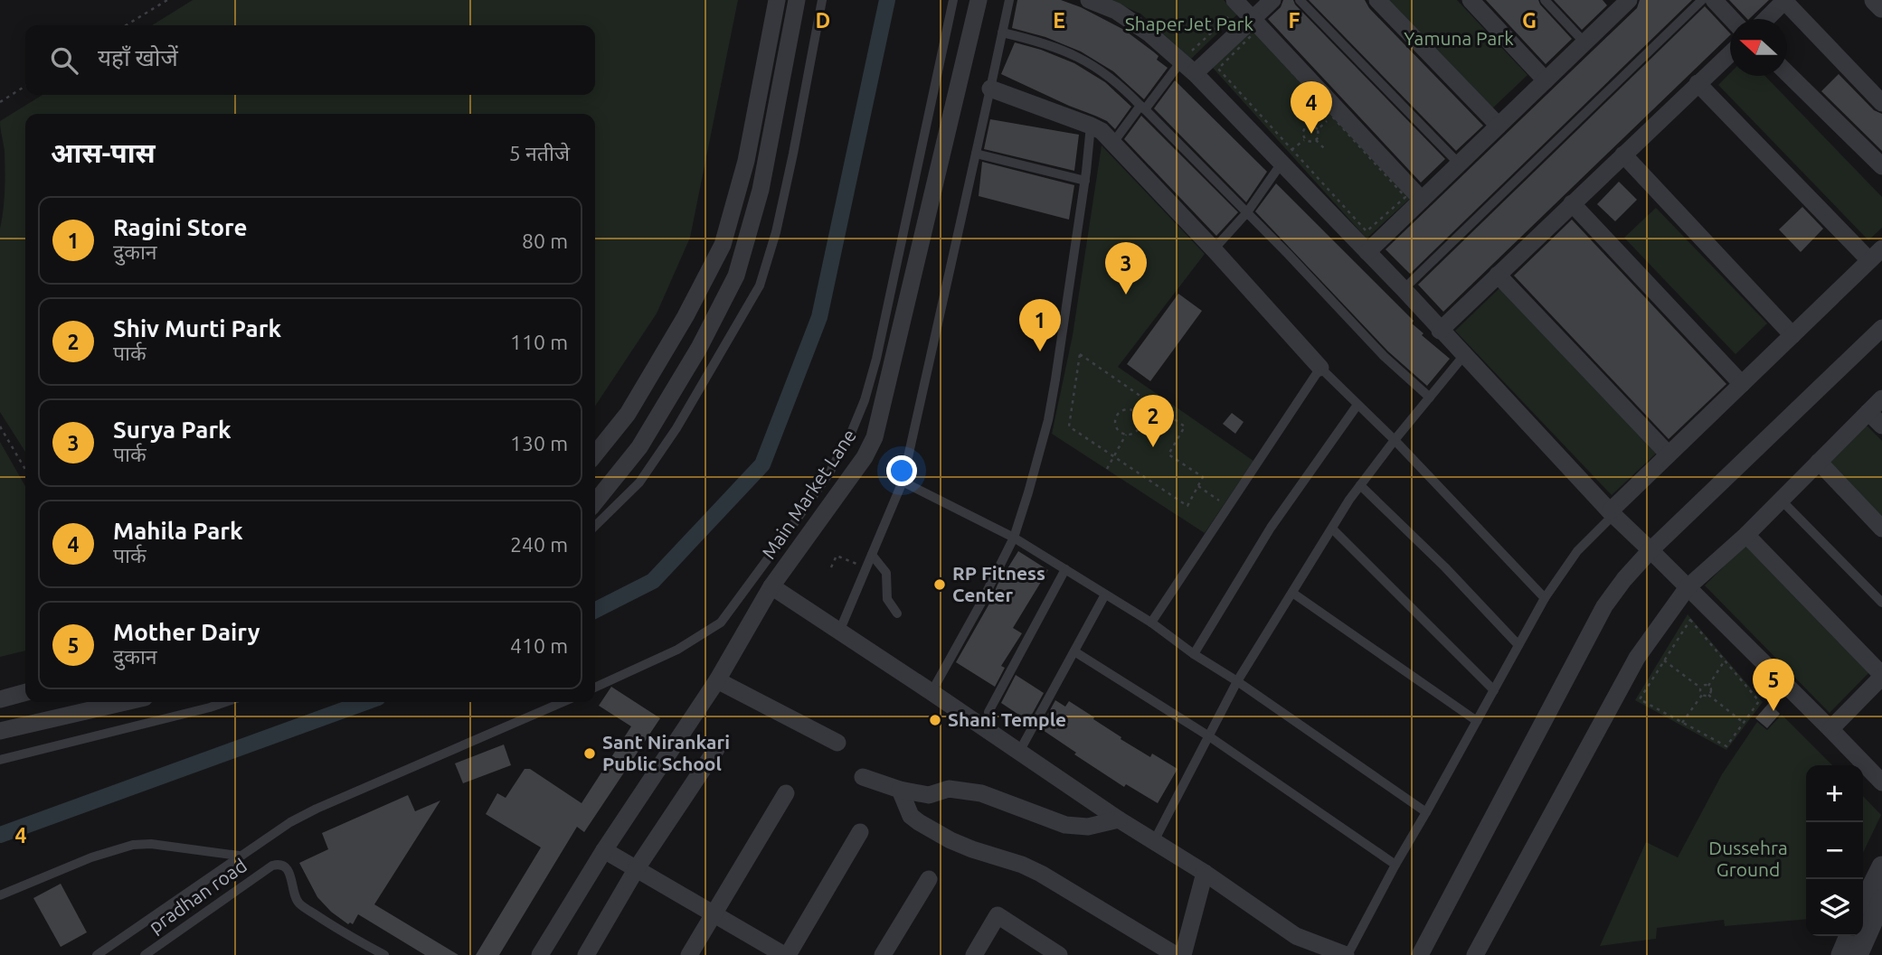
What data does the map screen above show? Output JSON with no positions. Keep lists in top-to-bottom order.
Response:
{
  "streets": {
    "street": ["Main Market Lane"],
    "lane": ["pradhan road"]
  },
  "parks": ["ShaperJet Park", "Yamuna Park", "Dussehra Ground"],
  "places": ["RP Fitness Center", "Shani Temple", "Sant Nirankari Public School"],
  "north": "left",
  "page": {
    "search": "यहाँ खोजें",
    "pins": [
      "4",
      "3",
      "1",
      "2",
      "5"
    ],
    "heading": ["आस-पास", "5 नतीजे"],
    "list": [
      {
        "mark": "1",
        "name": "Ragini Store",
        "note": "दुकान",
        "value": "80 m"
      },
      {
        "mark": "2",
        "name": "Shiv Murti Park",
        "note": "पार्क",
        "value": "110 m"
      },
      {
        "mark": "3",
        "name": "Surya Park",
        "note": "पार्क",
        "value": "130 m"
      },
      {
        "mark": "4",
        "name": "Mahila Park",
        "note": "पार्क",
        "value": "240 m"
      },
      {
        "mark": "5",
        "name": "Mother Dairy",
        "note": "दुकान",
        "value": "410 m"
      }
    ],
    "map_buttons": ["+", "−"]
  },
  "grid": {
    "columns": [
      "D",
      "E",
      "F",
      "G"
    ],
    "rows": ["4"]
  }
}
